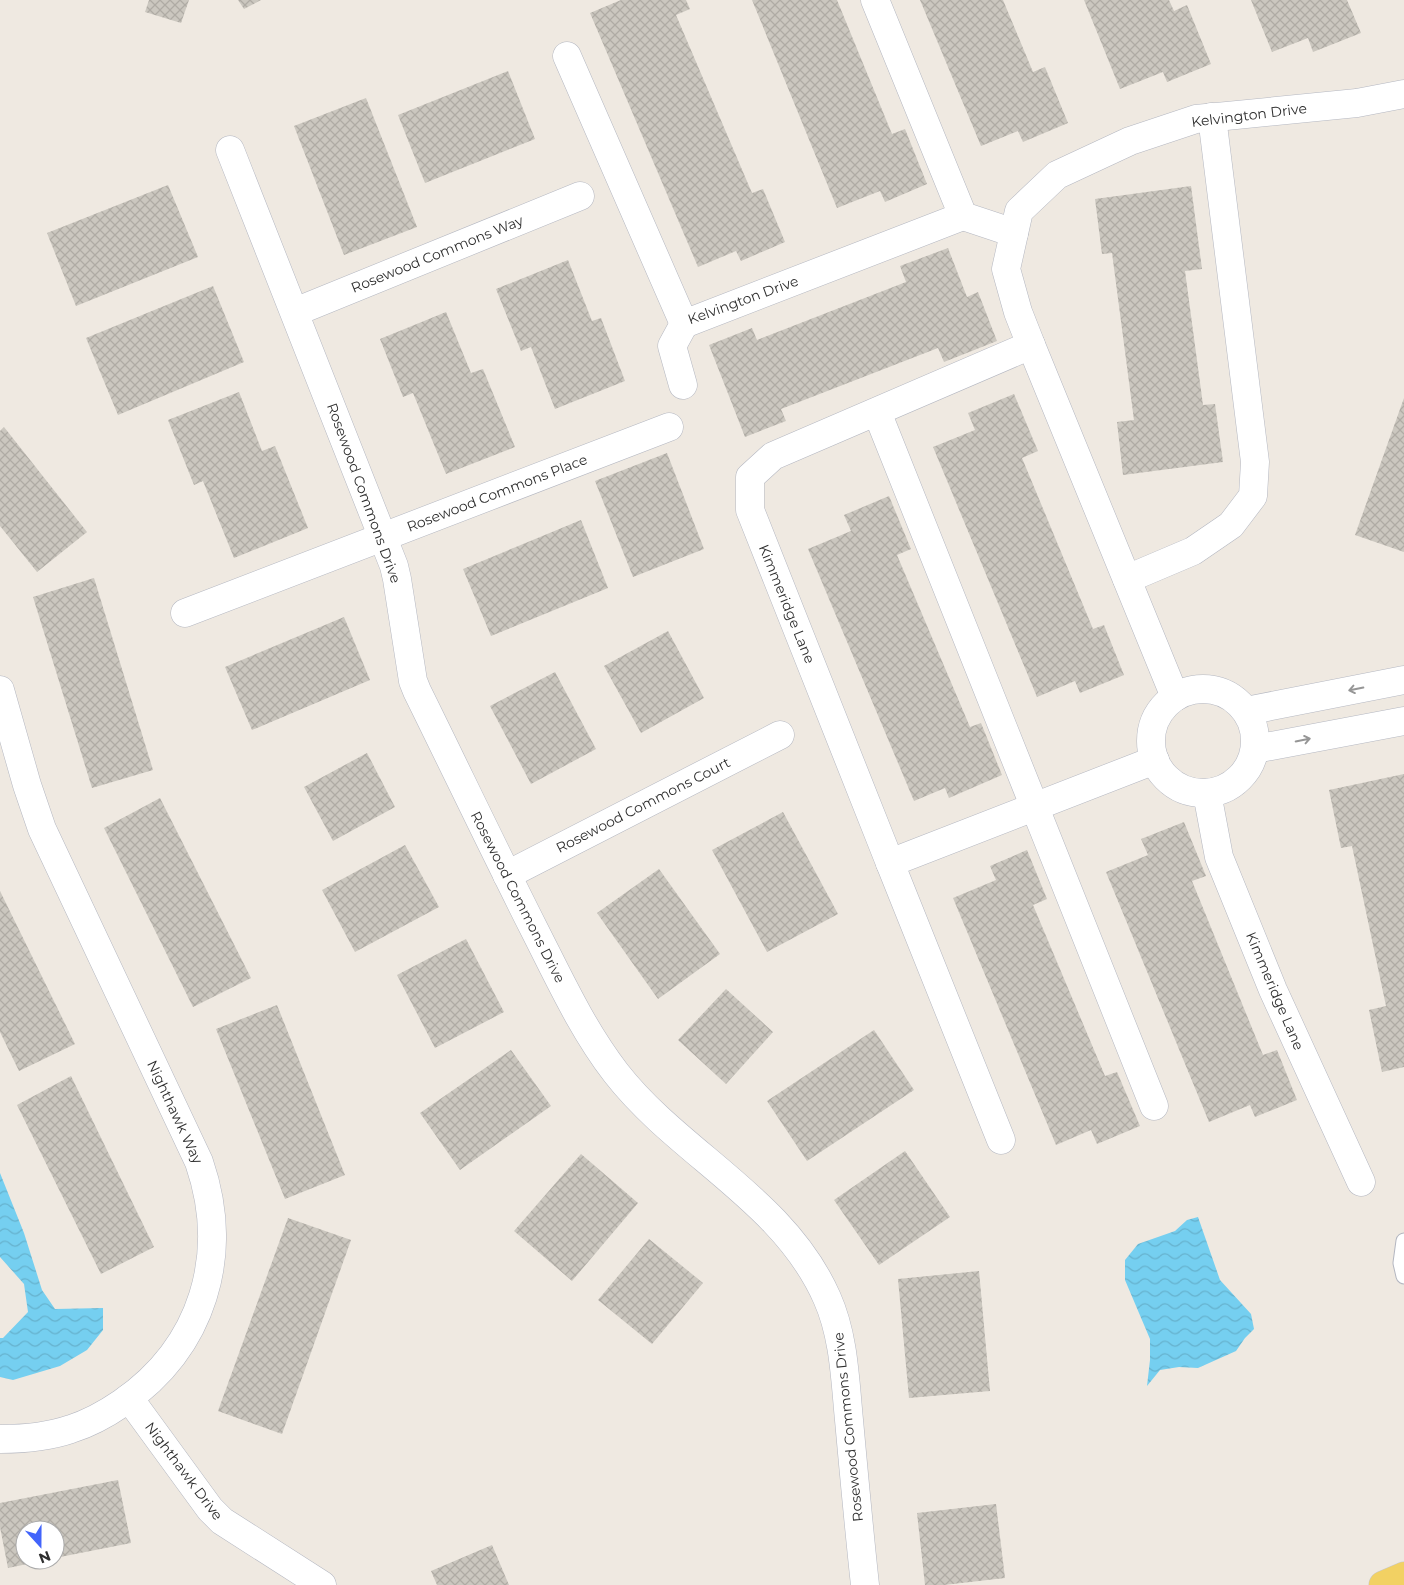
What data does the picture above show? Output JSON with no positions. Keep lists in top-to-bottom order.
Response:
{
  "streets": {
    "street": [
      "Kelvington Drive",
      "Rosewood Commons Way",
      "Rosewood Commons Drive",
      "Rosewood Commons Place",
      "Kimmeridge Lane",
      "Rosewood Commons Court",
      "Nighthawk Way",
      "Nighthawk Drive"
    ]
  },
  "crossings": [
    ["Kelvington Drive", "Kimmeridge Lane"],
    ["Rosewood Commons Way", "Rosewood Commons Drive"],
    ["Rosewood Commons Drive", "Rosewood Commons Place"],
    ["Rosewood Commons Drive", "Rosewood Commons Court"],
    ["Nighthawk Way", "Nighthawk Drive"]
  ],
  "north": "bottom"
}
